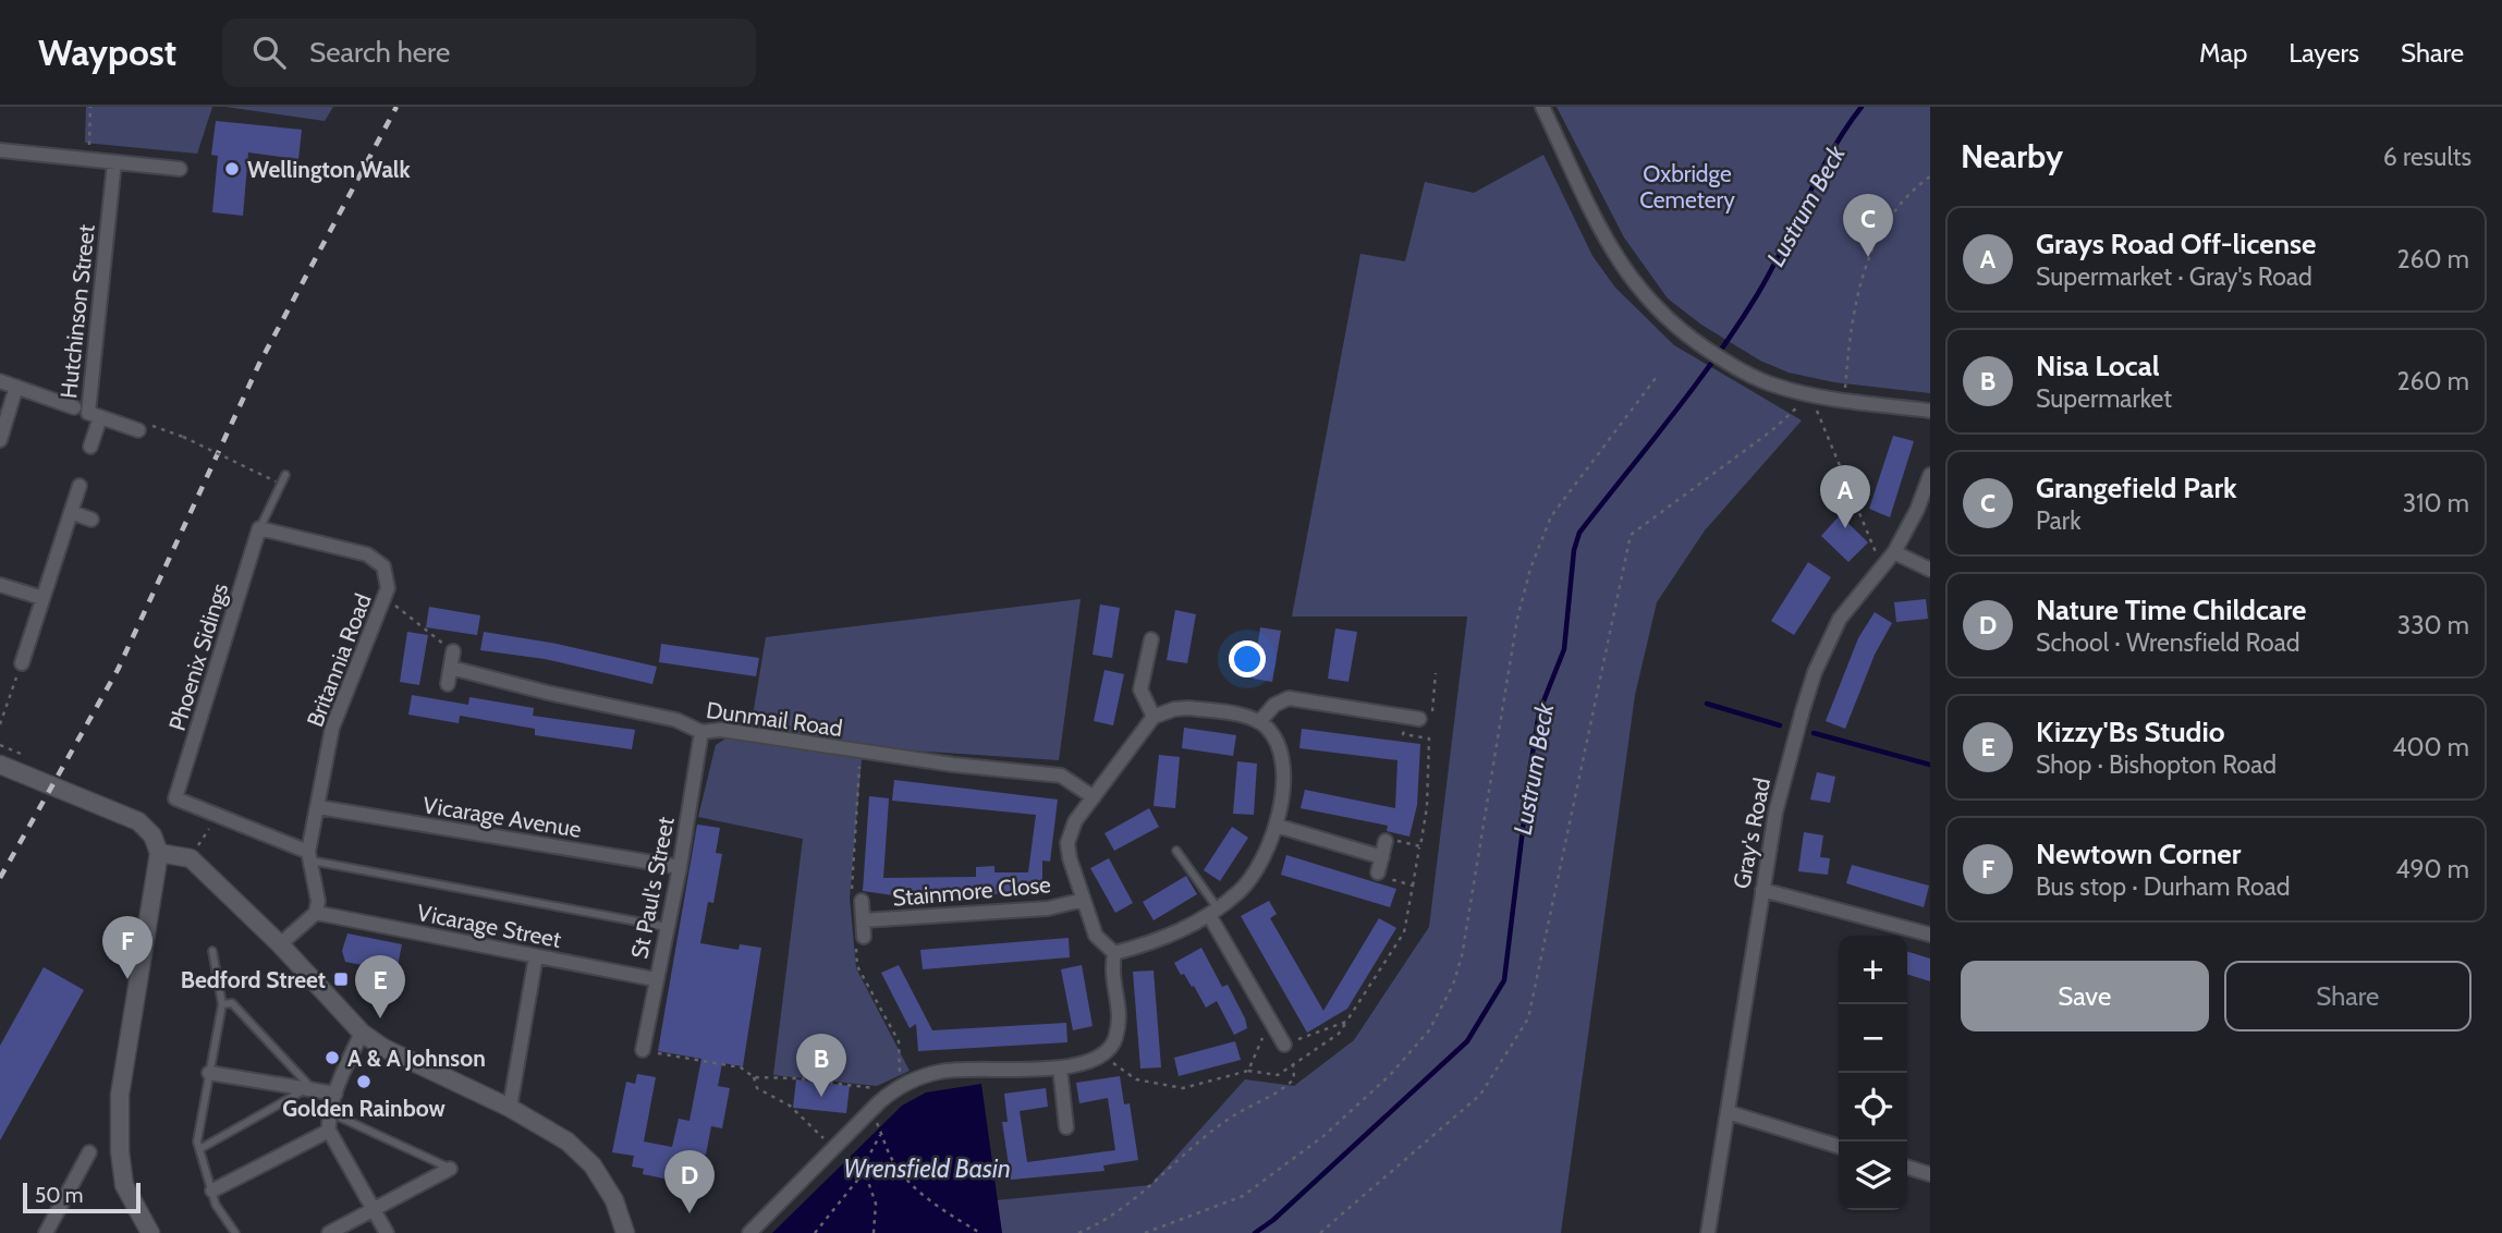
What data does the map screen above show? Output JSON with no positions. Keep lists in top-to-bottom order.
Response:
{
  "streets": {
    "street": [
      "Hutchinson Street",
      "Phoenix Sidings",
      "Britannia Road",
      "Dunmail Road",
      "Vicarage Avenue",
      "Gray's Road",
      "St Paul's Street",
      "Stainmore Close",
      "Vicarage Street"
    ]
  },
  "crossings": [
    ["Phoenix Sidings", "Britannia Road"],
    ["Britannia Road", "Vicarage Avenue"],
    ["Britannia Road", "Vicarage Street"],
    ["Dunmail Road", "St Paul's Street"],
    ["Dunmail Road", "Stainmore Close"],
    ["Vicarage Avenue", "St Paul's Street"],
    ["St Paul's Street", "Vicarage Street"]
  ],
  "water": ["Lustrum Beck", "Wrensfield Basin"],
  "parks": ["Oxbridge Cemetery"],
  "places": {
    "other": ["Wellington Walk", "A & A Johnson", "Golden Rainbow"],
    "transit": ["Bedford Street"]
  },
  "scale_bar": "50 m",
  "page": {
    "header": "Waypost",
    "search": "Search here",
    "nav": ["Map", "Layers", "Share"],
    "heading": ["Nearby", "6 results"],
    "pins": [
      "C",
      "A",
      "F",
      "E",
      "B",
      "D"
    ],
    "list": [
      {
        "mark": "A",
        "name": "Grays Road Off-license",
        "note": "Supermarket · Gray's Road",
        "value": "260 m"
      },
      {
        "mark": "B",
        "name": "Nisa Local",
        "note": "Supermarket",
        "value": "260 m"
      },
      {
        "mark": "C",
        "name": "Grangefield Park",
        "note": "Park",
        "value": "310 m"
      },
      {
        "mark": "D",
        "name": "Nature Time Childcare",
        "note": "School · Wrensfield Road",
        "value": "330 m"
      },
      {
        "mark": "E",
        "name": "Kizzy'Bs Studio",
        "note": "Shop · Bishopton Road",
        "value": "400 m"
      },
      {
        "mark": "F",
        "name": "Newtown Corner",
        "note": "Bus stop · Durham Road",
        "value": "490 m"
      }
    ],
    "map_buttons": ["+", "−"],
    "buttons": ["Save", "Share"],
    "scale": "50 m"
  }
}
